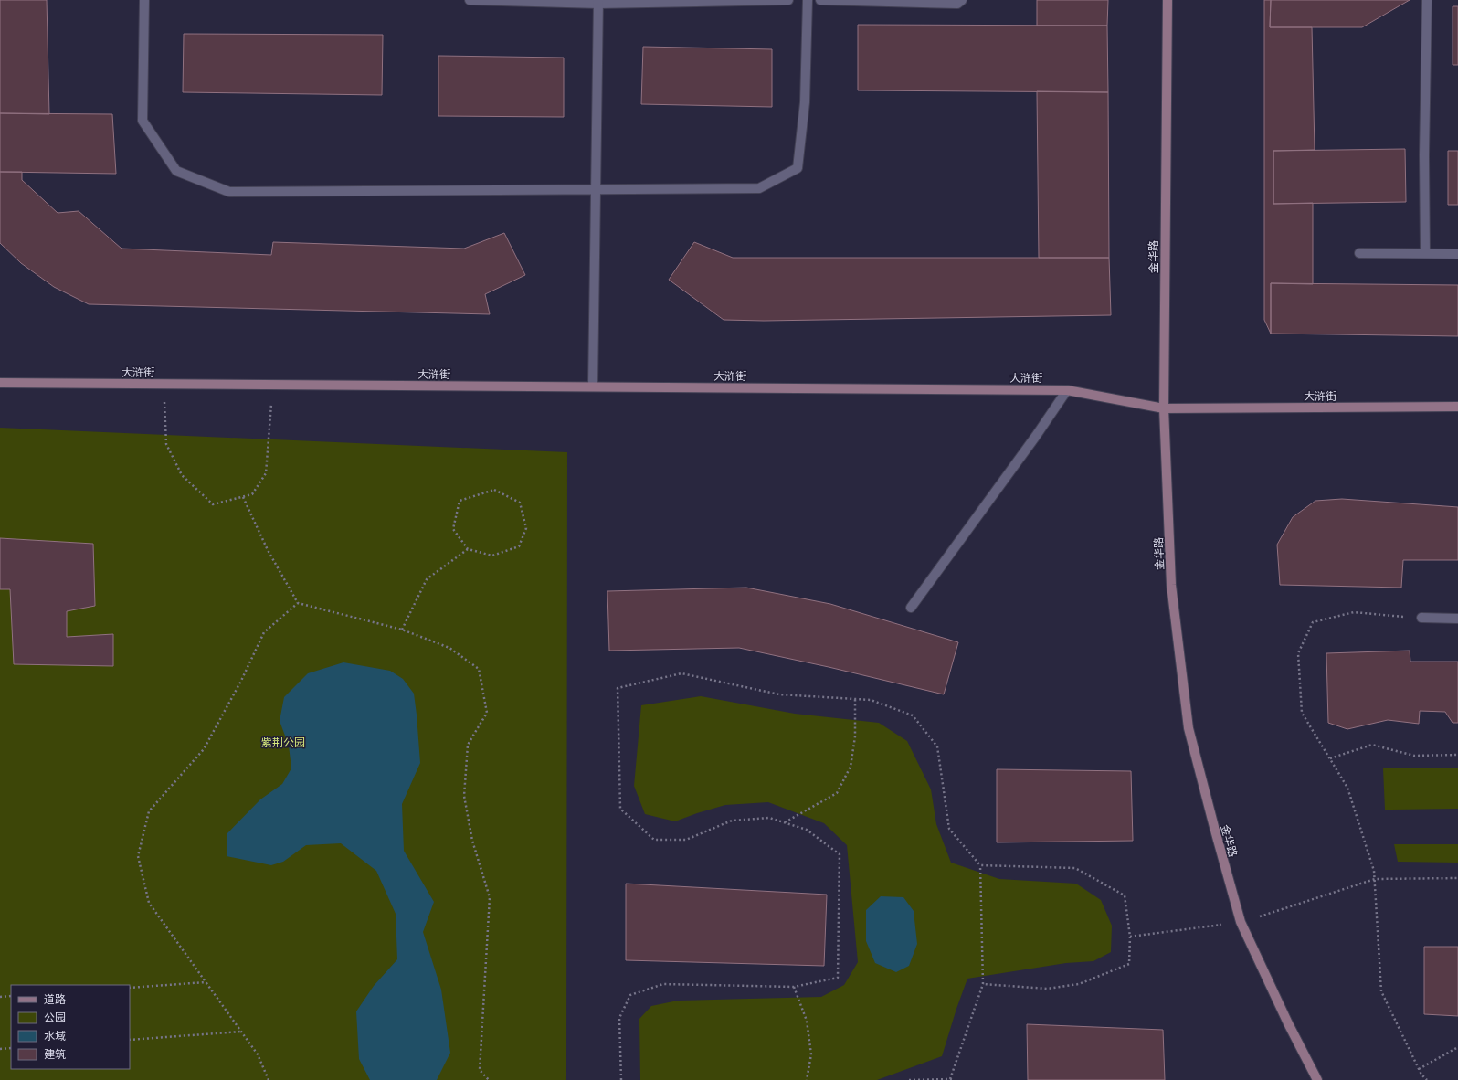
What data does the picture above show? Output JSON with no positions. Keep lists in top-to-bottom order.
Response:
{
  "streets": {
    "street": ["金华路", "大浒街"]
  },
  "crossings": [
    ["金华路", "大浒街"]
  ],
  "parks": ["紫荆公园"],
  "legend": [
    "道路",
    "公园",
    "水域",
    "建筑"
  ]
}
